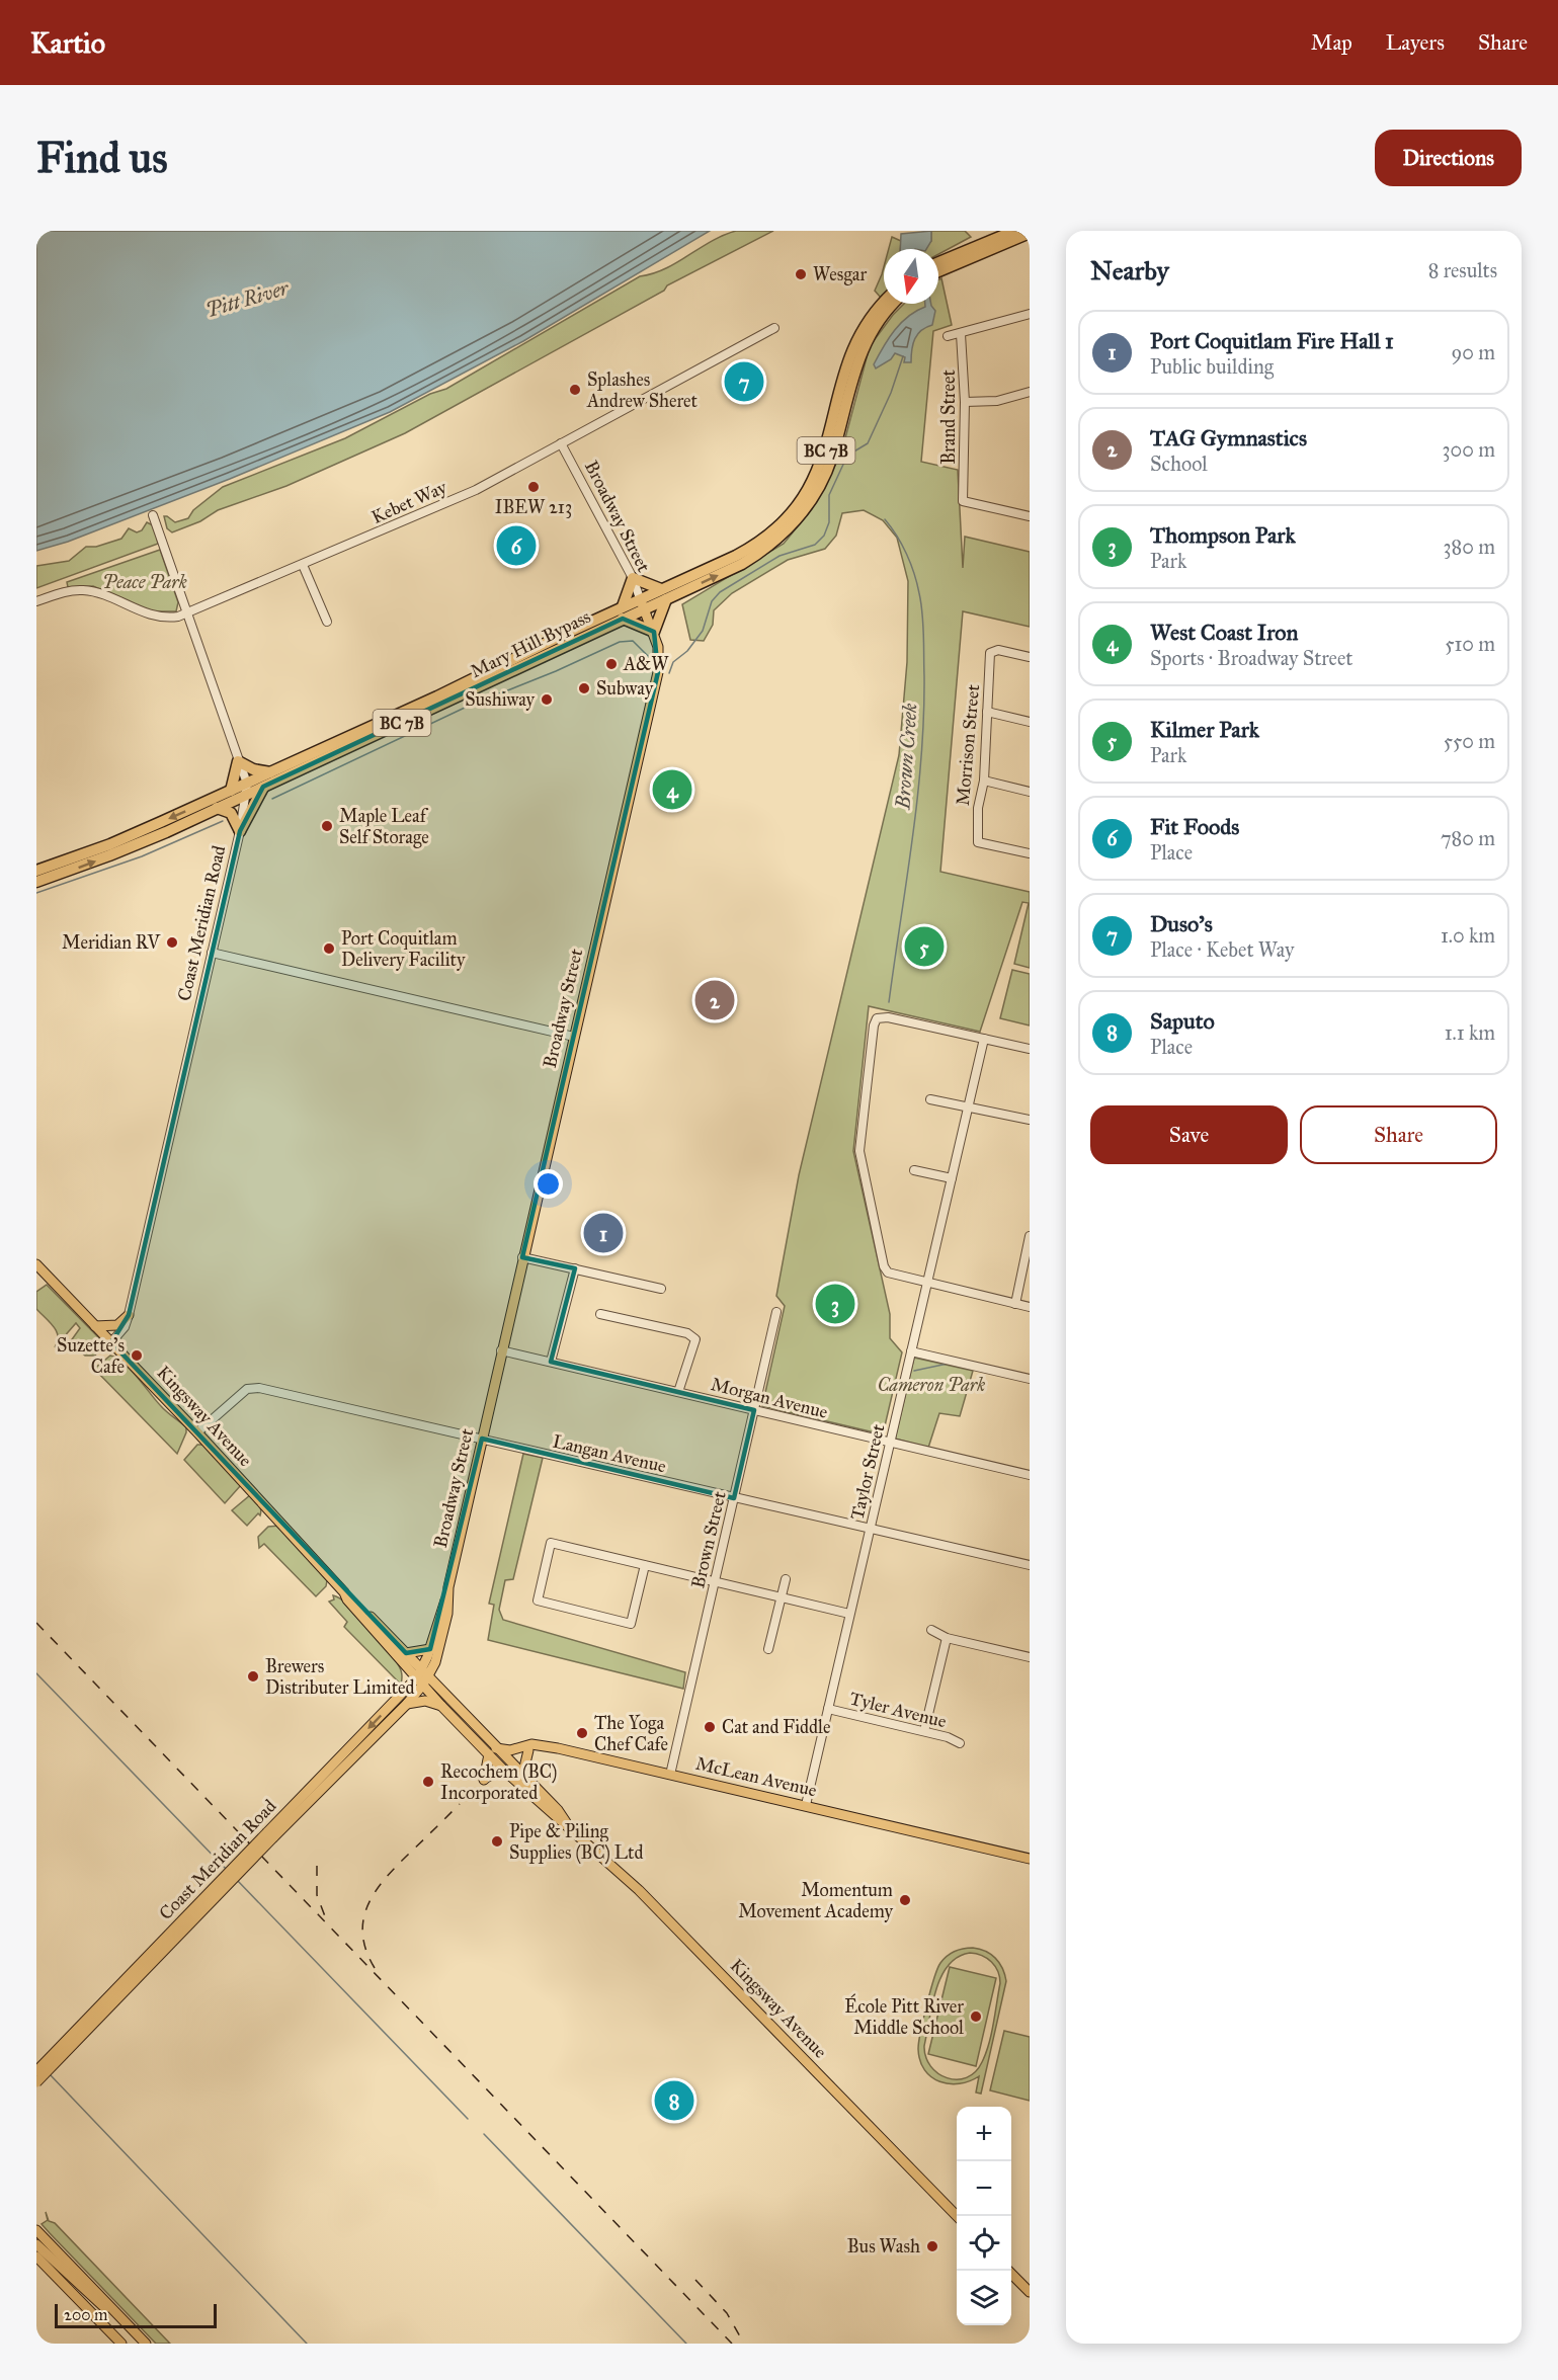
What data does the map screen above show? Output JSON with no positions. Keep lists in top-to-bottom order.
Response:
{
  "streets": {
    "highway": ["BC 7B", "Mary Hill Bypass"],
    "main road": [
      "Broadway Street",
      "Coast Meridian Road",
      "Kingsway Avenue",
      "McLean Avenue"
    ],
    "street": [
      "Brand Street",
      "Kebet Way",
      "Morrison Street",
      "Morgan Avenue",
      "Langan Avenue",
      "Taylor Street",
      "Brown Street",
      "Tyler Avenue"
    ]
  },
  "crossings": [
    ["Kebet Way", "Broadway Street"],
    ["Broadway Street", "Mary Hill Bypass"],
    ["Broadway Street", "Coast Meridian Road"],
    ["Broadway Street", "Morgan Avenue"],
    ["Broadway Street", "Kingsway Avenue"],
    ["Broadway Street", "Langan Avenue"],
    ["Mary Hill Bypass", "Coast Meridian Road"],
    ["Coast Meridian Road", "Kingsway Avenue"],
    ["Morgan Avenue", "Taylor Street"],
    ["Morgan Avenue", "Brown Street"],
    ["Kingsway Avenue", "Langan Avenue"],
    ["Langan Avenue", "Taylor Street"],
    ["Langan Avenue", "Brown Street"],
    ["Taylor Street", "Tyler Avenue"],
    ["Taylor Street", "McLean Avenue"],
    ["Brown Street", "McLean Avenue"]
  ],
  "water": ["Pitt River", "Brown Creek"],
  "parks": ["Peace Park", "Cameron Park"],
  "places": [
    "Wesgar",
    "Splashes Andrew Sheret",
    "IBEW 213",
    "A&W",
    "Subway",
    "Sushiway",
    "Maple Leaf Self Storage",
    "Meridian RV",
    "Port Coquitlam Delivery Facility",
    "Suzette's Cafe",
    "Brewers Distributer Limited",
    "Cat and Fiddle",
    "The Yoga Chef Cafe",
    "Recochem (BC) Incorporated",
    "Pipe & Piling Supplies (BC) Ltd",
    "Momentum Movement Academy",
    "École Pitt River Middle School",
    "Bus Wash"
  ],
  "scale_bar": "200 m",
  "north": "bottom",
  "page": {
    "header": "Kartio",
    "nav": ["Map", "Layers", "Share"],
    "buttons": [
      "Directions",
      ["Save", "Share"]
    ],
    "title": "Find us",
    "heading": ["Nearby", "8 results"],
    "list": [
      {
        "mark": "1",
        "name": "Port Coquitlam Fire Hall 1",
        "note": "Public building",
        "value": "90 m"
      },
      {
        "mark": "2",
        "name": "TAG Gymnastics",
        "note": "School",
        "value": "300 m"
      },
      {
        "mark": "3",
        "name": "Thompson Park",
        "note": "Park",
        "value": "380 m"
      },
      {
        "mark": "4",
        "name": "West Coast Iron",
        "note": "Sports · Broadway Street",
        "value": "510 m"
      },
      {
        "mark": "5",
        "name": "Kilmer Park",
        "note": "Park",
        "value": "550 m"
      },
      {
        "mark": "6",
        "name": "Fit Foods",
        "note": "Place",
        "value": "780 m"
      },
      {
        "mark": "7",
        "name": "Duso's",
        "note": "Place · Kebet Way",
        "value": "1.0 km"
      },
      {
        "mark": "8",
        "name": "Saputo",
        "note": "Place",
        "value": "1.1 km"
      }
    ],
    "pins": [
      "7",
      "6",
      "4",
      "5",
      "2",
      "1",
      "3",
      "8"
    ],
    "map_buttons": ["+", "−"],
    "scale": "200 m"
  }
}
